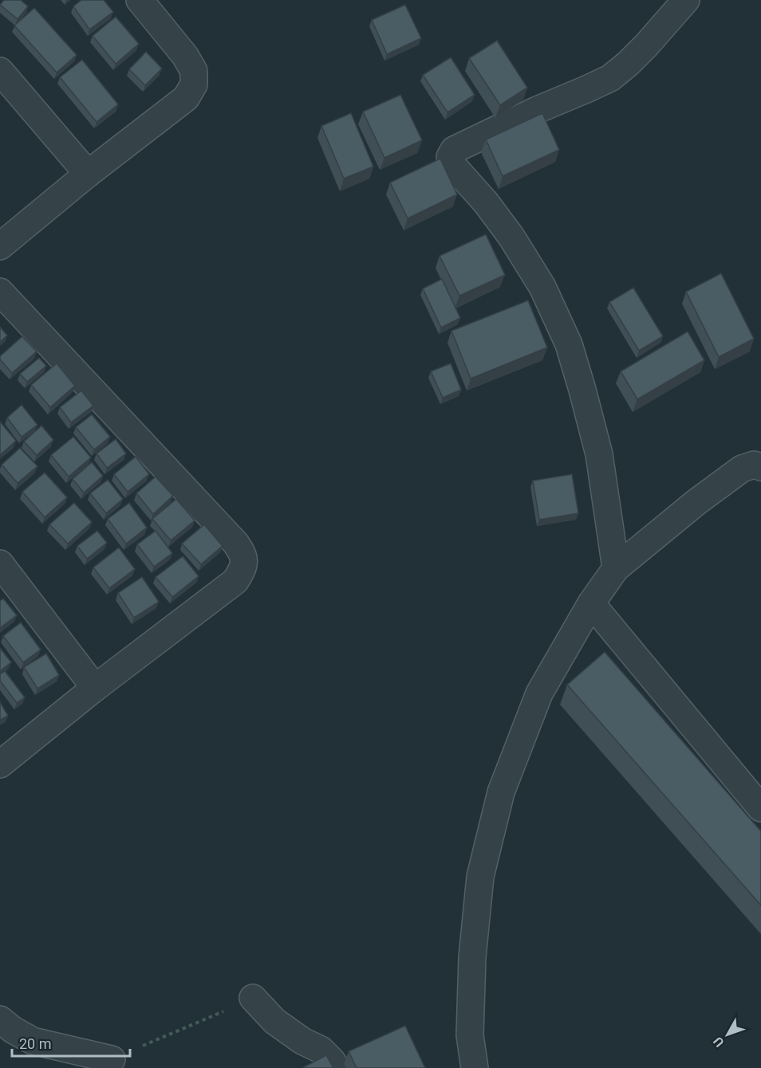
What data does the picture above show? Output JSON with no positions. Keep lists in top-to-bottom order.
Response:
{
  "scale_bar": "20 m",
  "north": "bottom left"
}
